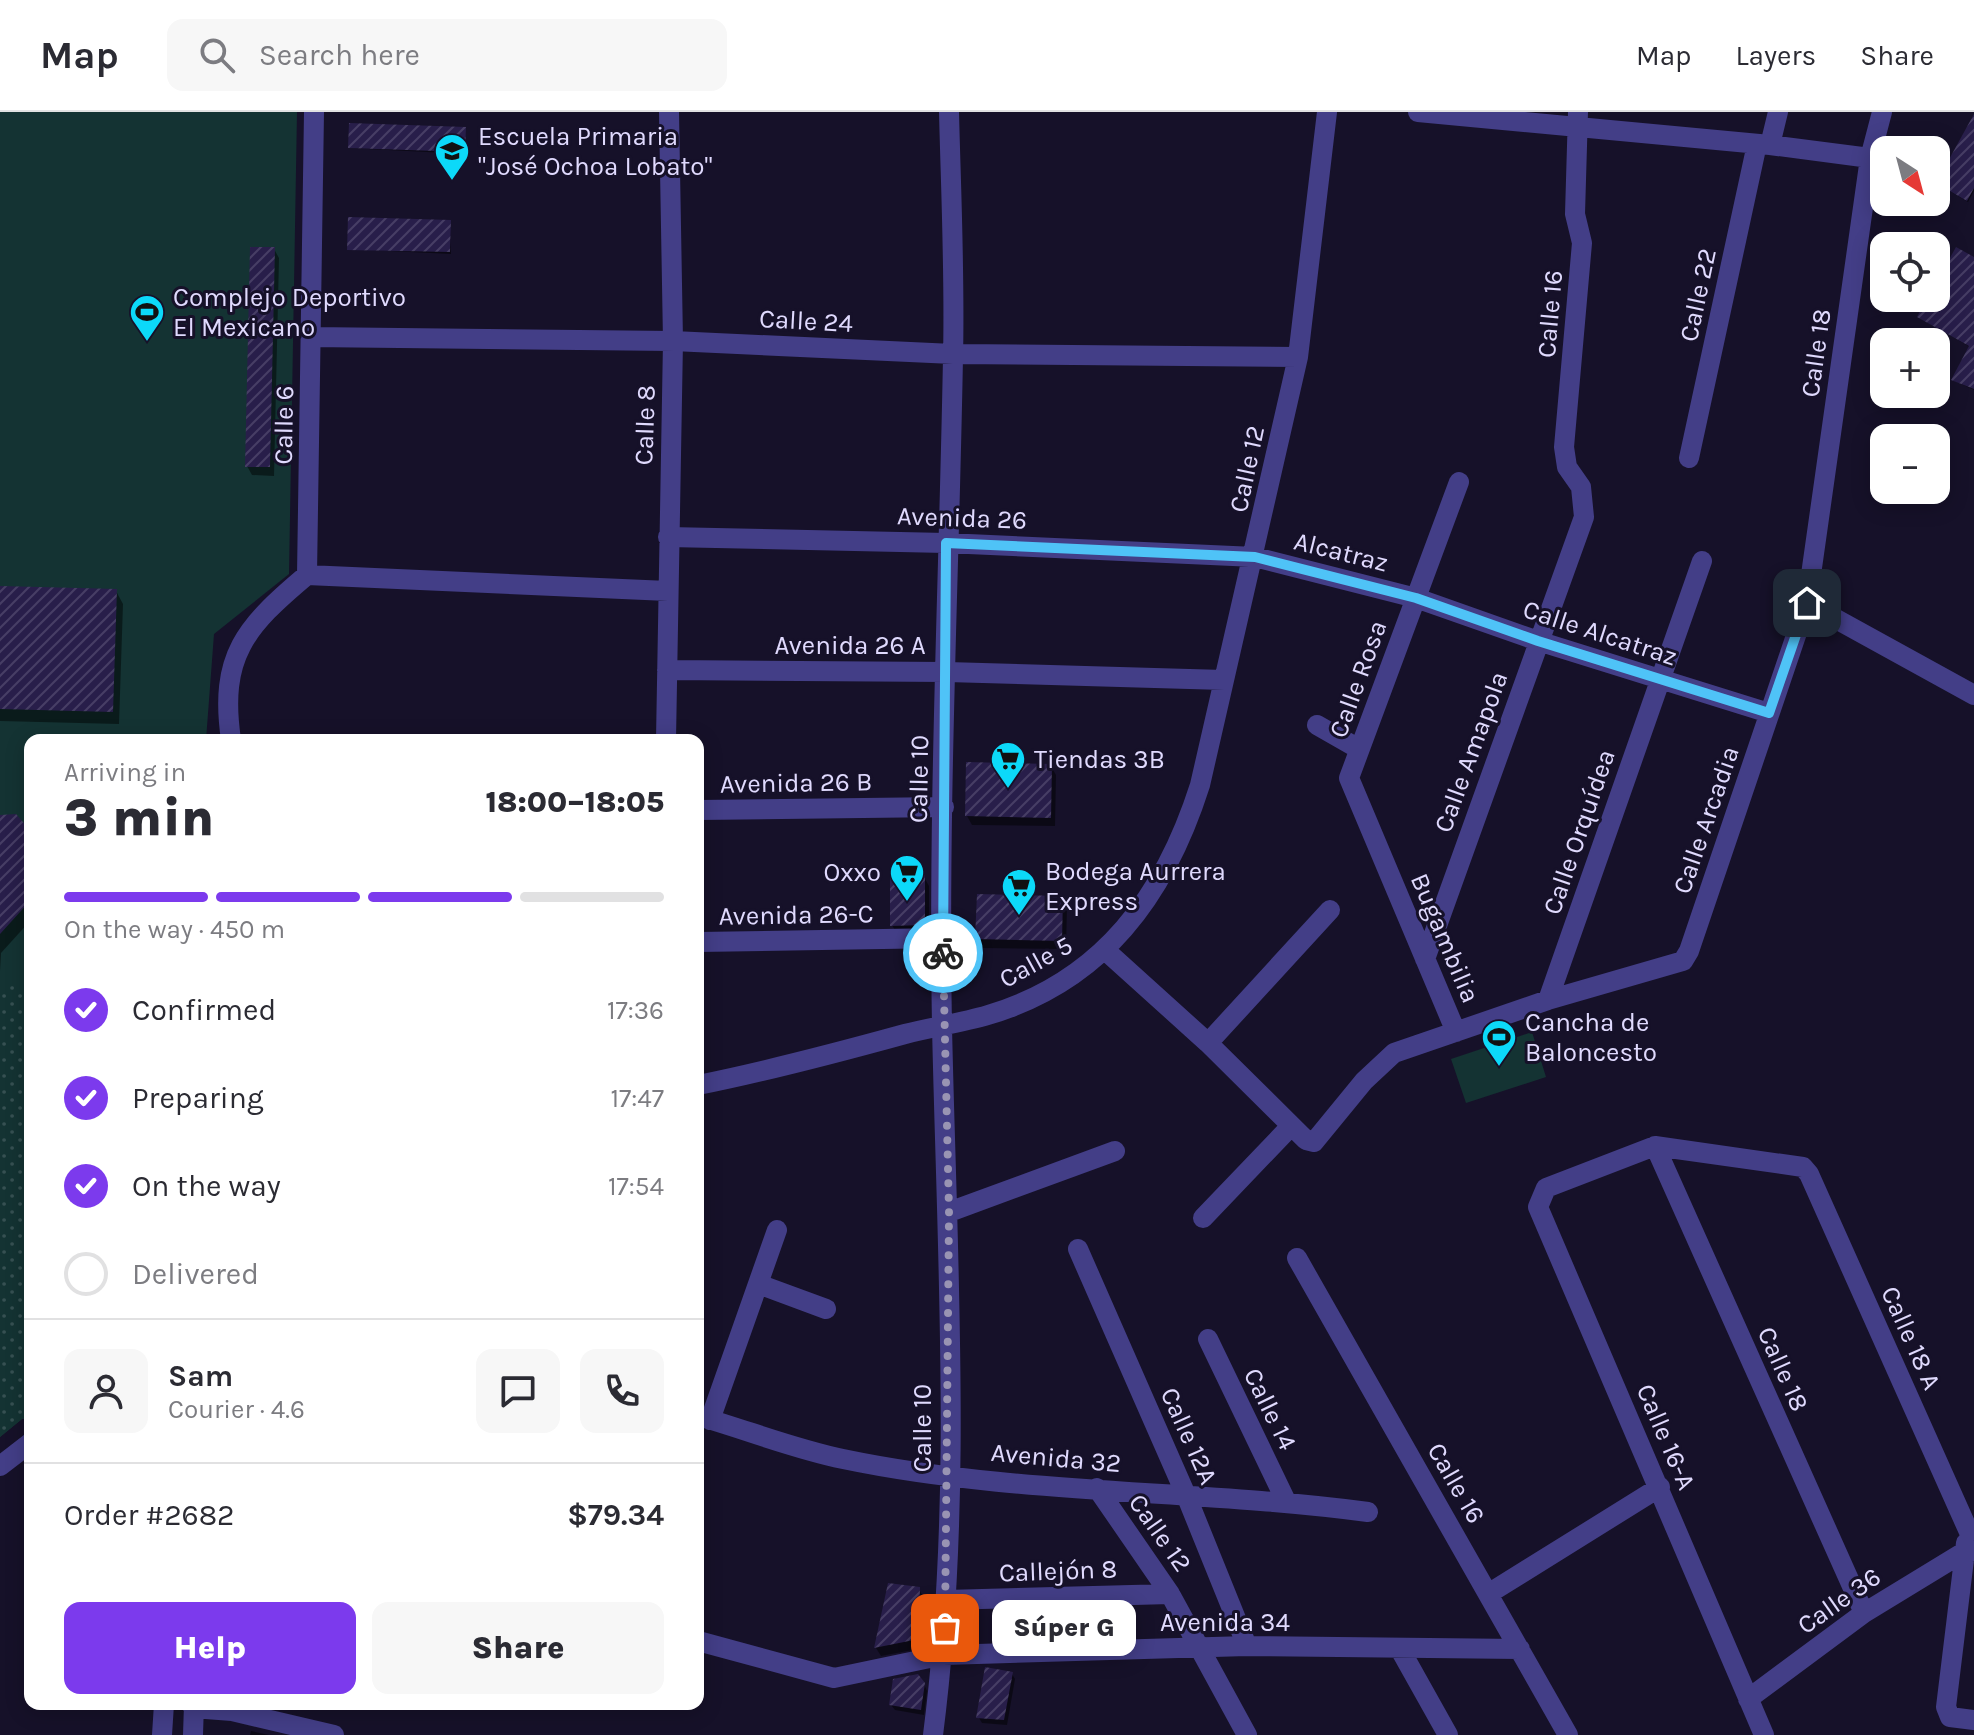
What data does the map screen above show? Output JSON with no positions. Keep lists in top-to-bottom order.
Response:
{
  "streets": {
    "street": [
      "Calle 22",
      "Calle 16",
      "Calle 24",
      "Calle 18",
      "Calle 6",
      "Calle 8",
      "Calle 12",
      "Avenida 26",
      "Alcatraz",
      "Calle Alcatraz",
      "Avenida 26 A",
      "Calle Rosa",
      "Calle Amapola",
      "Calle 10",
      "Avenida 26 B",
      "Calle Arcadia",
      "Calle Orquídea",
      "Avenida 26-C",
      "Bugambilia",
      "Calle 5",
      "Calle 18 A",
      "Calle 14",
      "Calle 12A",
      "Calle 16-A",
      "Avenida 32",
      "Callejón 8",
      "Calle 36",
      "Avenida 34"
    ]
  },
  "crossings": [
    ["Calle 16", "Calle Amapola"],
    ["Calle 16", "Avenida 34"],
    ["Calle 24", "Calle 6"],
    ["Calle 24", "Calle 8"],
    ["Calle 24", "Calle 12"],
    ["Calle 24", "Calle 10"],
    ["Calle 18", "Calle Arcadia"],
    ["Calle 18", "Calle 18 A"],
    ["Calle 18", "Calle 16-A"],
    ["Calle 18", "Calle 36"],
    ["Calle 8", "Avenida 26"],
    ["Calle 8", "Avenida 26 A"],
    ["Calle 12", "Avenida 26"],
    ["Calle 12", "Alcatraz"],
    ["Calle 12", "Avenida 26 A"],
    ["Calle 12", "Calle 5"],
    ["Calle 12", "Avenida 32"],
    ["Calle 12", "Callejón 8"],
    ["Calle 12", "Avenida 34"],
    ["Avenida 26", "Alcatraz"],
    ["Avenida 26", "Calle 10"],
    ["Alcatraz", "Calle Alcatraz"],
    ["Alcatraz", "Calle Rosa"],
    ["Calle Alcatraz", "Calle Rosa"],
    ["Calle Alcatraz", "Calle Amapola"],
    ["Calle Alcatraz", "Calle Arcadia"],
    ["Calle Alcatraz", "Calle Orquídea"],
    ["Avenida 26 A", "Calle 10"],
    ["Calle Rosa", "Bugambilia"],
    ["Calle Amapola", "Bugambilia"],
    ["Calle 10", "Avenida 26 B"],
    ["Calle 10", "Avenida 26-C"],
    ["Calle 10", "Calle 5"],
    ["Calle 10", "Avenida 32"],
    ["Calle 10", "Callejón 8"],
    ["Calle 10", "Avenida 34"],
    ["Calle Arcadia", "Bugambilia"],
    ["Calle Orquídea", "Bugambilia"],
    ["Calle 18 A", "Calle 16-A"],
    ["Calle 18 A", "Calle 36"],
    ["Calle 14", "Avenida 32"],
    ["Calle 12A", "Avenida 32"],
    ["Calle 12A", "Avenida 34"],
    ["Calle 16-A", "Calle 36"]
  ],
  "places": {
    "school or university": ["Escuela Primaria \"José Ochoa Lobato\""],
    "sports": ["Complejo Deportivo El Mexicano", "Cancha de Baloncesto"],
    "supermarket": ["Tiendas 3B", "Oxxo", "Bodega Aurrera Express"],
    "other": ["Súper G"]
  },
  "north": "bottom right",
  "page": {
    "header": "Map",
    "search": "Search here",
    "nav": ["Map", "Layers", "Share"],
    "map_buttons": ["+", "−"],
    "heading": ["3 min", "Arriving in", "18:00–18:05"],
    "panel": [
      "Sam",
      "Courier · 4.6",
      "Order #2682",
      "$79.34"
    ],
    "bar": "On the way · 450 m",
    "list": [
      ["Confirmed", "17:36"],
      ["Preparing", "17:47"],
      ["On the way", "17:54"],
      "Delivered"
    ],
    "buttons": ["Help", "Share"],
    "bubble": "Súper G"
  }
}
